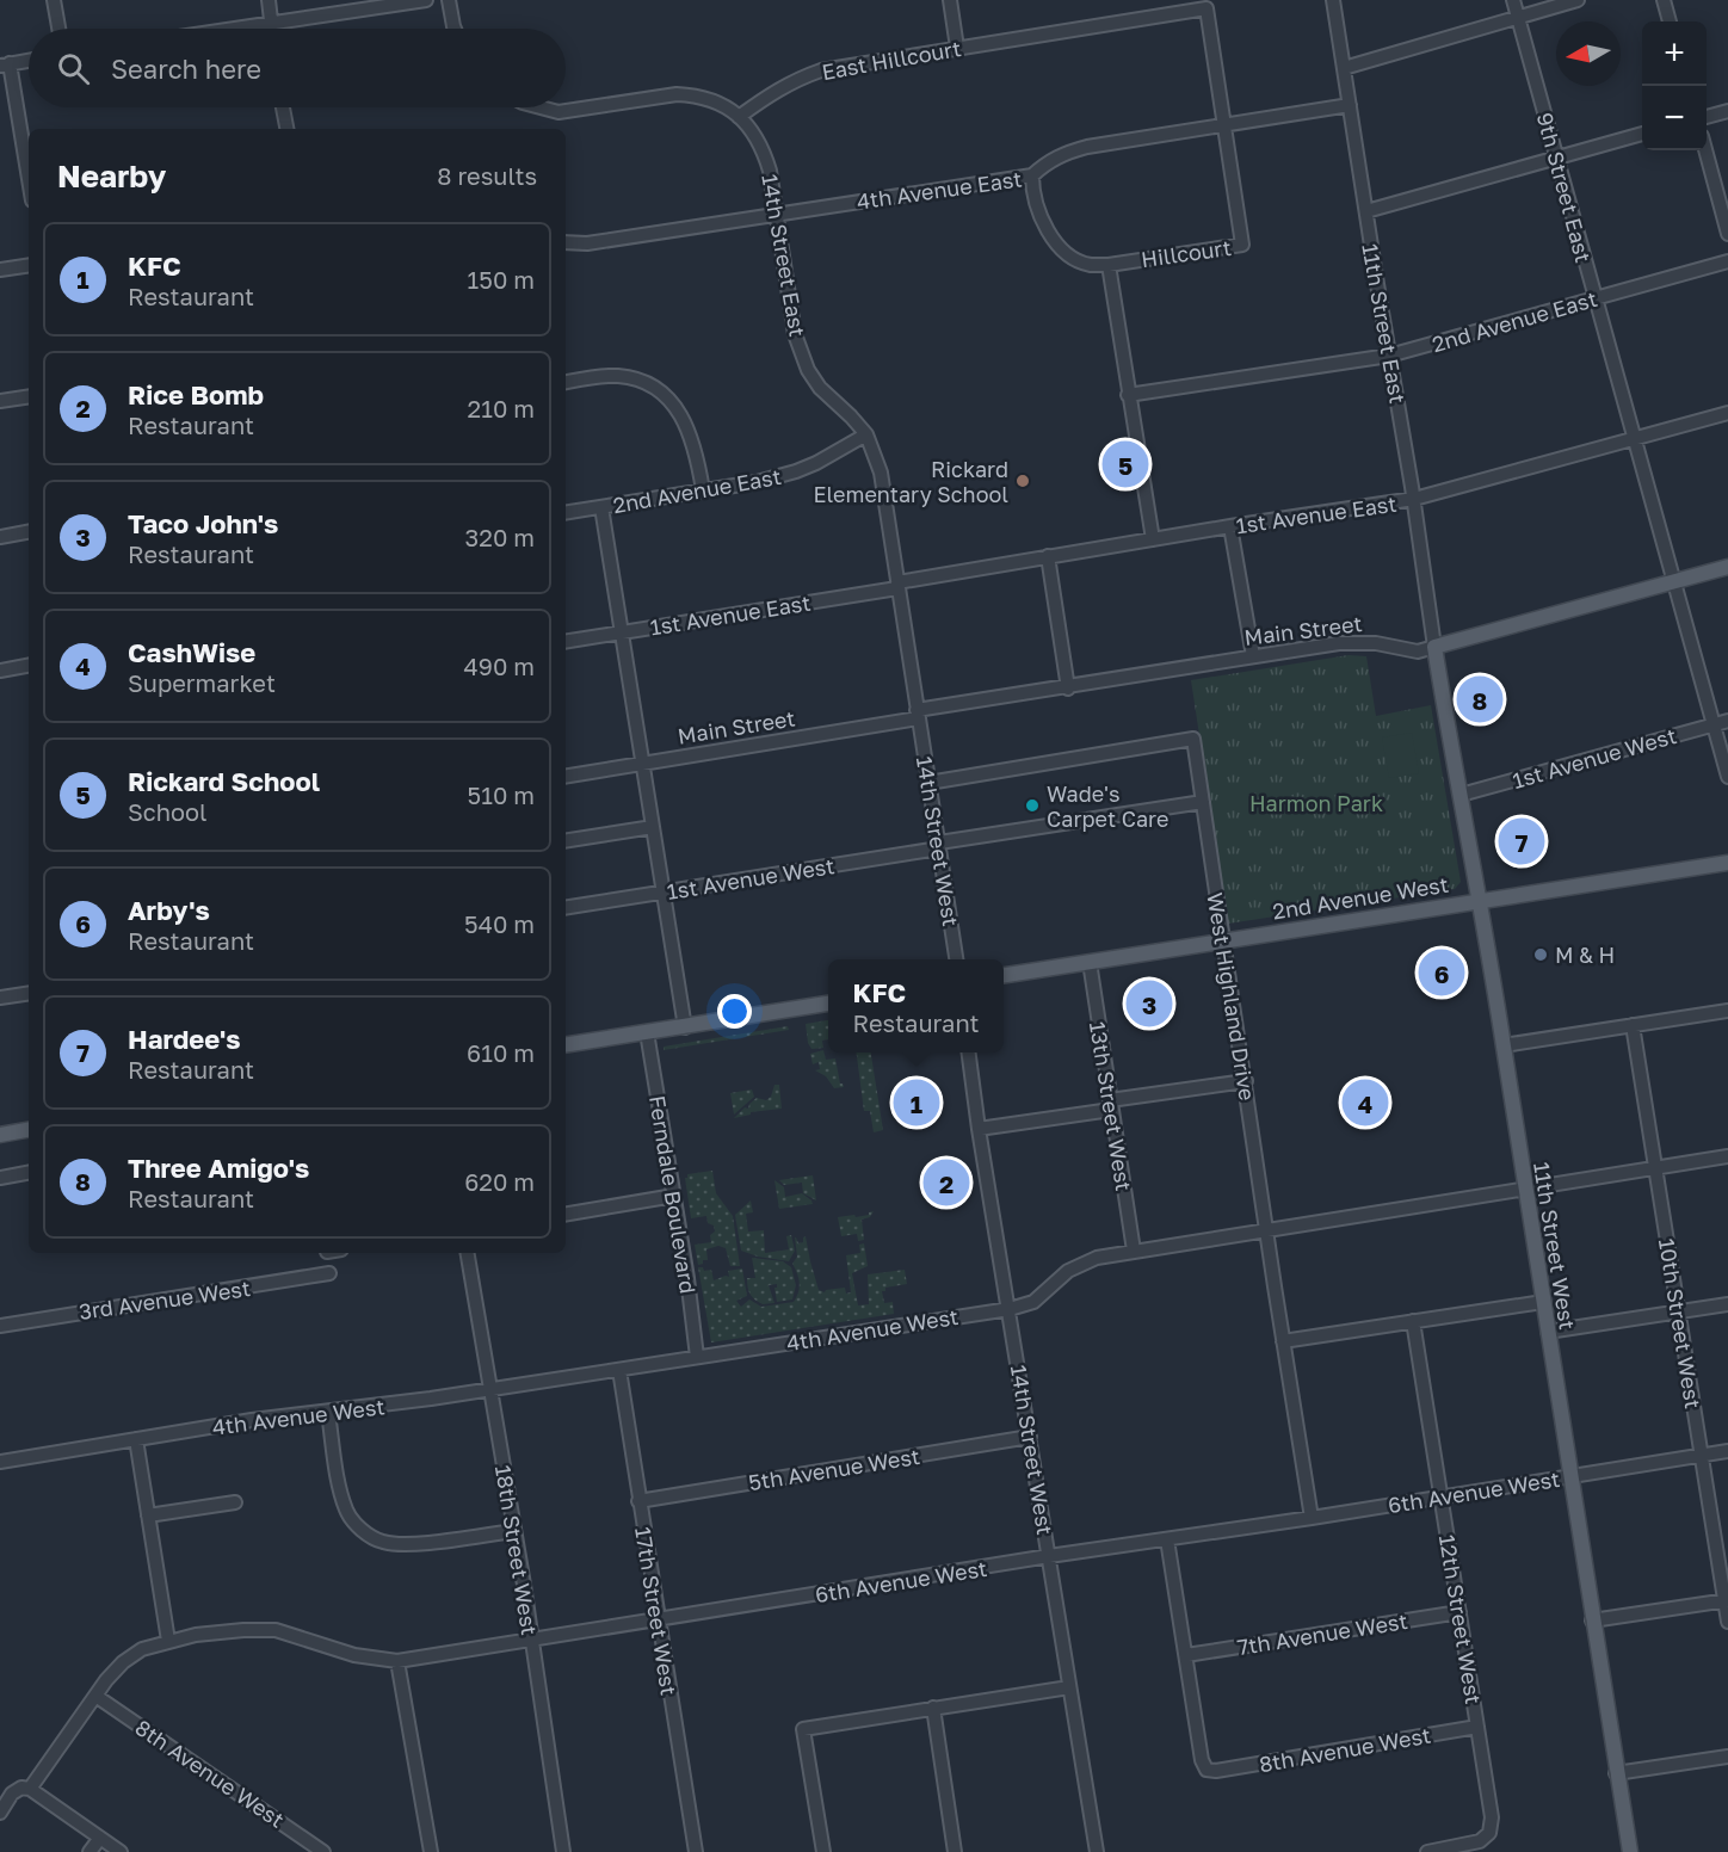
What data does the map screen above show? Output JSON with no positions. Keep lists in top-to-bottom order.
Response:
{
  "streets": {
    "main road": ["Main Street", "2nd Avenue West", "11th Street West"],
    "street": [
      "East Hillcourt",
      "9th Street East",
      "4th Avenue East",
      "Hillcourt",
      "14th Street East",
      "2nd Avenue East",
      "11th Street East",
      "1st Avenue East",
      "1st Avenue West",
      "14th Street West",
      "West Highland Drive",
      "13th Street West",
      "Ferndale Boulevard",
      "3rd Avenue West",
      "10th Street West",
      "4th Avenue West",
      "5th Avenue West",
      "6th Avenue West",
      "18th Street West",
      "17th Street West",
      "12th Street West",
      "7th Avenue West",
      "8th Avenue West"
    ]
  },
  "crossings": [
    ["East Hillcourt", "Hillcourt"],
    ["East Hillcourt", "14th Street East"],
    ["9th Street East", "2nd Avenue East"],
    ["9th Street East", "1st Avenue East"],
    ["9th Street East", "Main Street"],
    ["9th Street East", "1st Avenue West"],
    ["4th Avenue East", "Hillcourt"],
    ["4th Avenue East", "14th Street East"],
    ["4th Avenue East", "11th Street East"],
    ["14th Street East", "2nd Avenue East"],
    ["14th Street East", "1st Avenue East"],
    ["14th Street East", "Main Street"],
    ["14th Street East", "14th Street West"],
    ["2nd Avenue East", "11th Street East"],
    ["11th Street East", "1st Avenue East"],
    ["11th Street East", "Main Street"],
    ["11th Street East", "11th Street West"],
    ["Main Street", "14th Street West"],
    ["Main Street", "11th Street West"],
    ["1st Avenue West", "14th Street West"],
    ["1st Avenue West", "West Highland Drive"],
    ["1st Avenue West", "11th Street West"],
    ["14th Street West", "West Highland Drive"],
    ["14th Street West", "4th Avenue West"],
    ["14th Street West", "5th Avenue West"],
    ["14th Street West", "6th Avenue West"],
    ["2nd Avenue West", "West Highland Drive"],
    ["2nd Avenue West", "13th Street West"],
    ["2nd Avenue West", "11th Street West"],
    ["West Highland Drive", "4th Avenue West"],
    ["West Highland Drive", "6th Avenue West"],
    ["13th Street West", "4th Avenue West"],
    ["Ferndale Boulevard", "4th Avenue West"],
    ["11th Street West", "4th Avenue West"],
    ["11th Street West", "6th Avenue West"],
    ["10th Street West", "4th Avenue West"],
    ["10th Street West", "6th Avenue West"],
    ["4th Avenue West", "18th Street West"],
    ["4th Avenue West", "17th Street West"],
    ["5th Avenue West", "17th Street West"],
    ["6th Avenue West", "18th Street West"],
    ["6th Avenue West", "17th Street West"],
    ["6th Avenue West", "12th Street West"],
    ["6th Avenue West", "8th Avenue West"],
    ["12th Street West", "7th Avenue West"],
    ["12th Street West", "8th Avenue West"],
    ["7th Avenue West", "8th Avenue West"]
  ],
  "parks": ["Harmon Park"],
  "places": ["Rickard Elementary School", "Wade's Carpet Care", "M & H"],
  "north": "left",
  "page": {
    "map_buttons": ["+", "−"],
    "search": "Search here",
    "heading": ["Nearby", "8 results"],
    "list": [
      {
        "mark": "1",
        "name": "KFC",
        "note": "Restaurant",
        "value": "150 m"
      },
      {
        "mark": "2",
        "name": "Rice Bomb",
        "note": "Restaurant",
        "value": "210 m"
      },
      {
        "mark": "3",
        "name": "Taco John's",
        "note": "Restaurant",
        "value": "320 m"
      },
      {
        "mark": "4",
        "name": "CashWise",
        "note": "Supermarket",
        "value": "490 m"
      },
      {
        "mark": "5",
        "name": "Rickard School",
        "note": "School",
        "value": "510 m"
      },
      {
        "mark": "6",
        "name": "Arby's",
        "note": "Restaurant",
        "value": "540 m"
      },
      {
        "mark": "7",
        "name": "Hardee's",
        "note": "Restaurant",
        "value": "610 m"
      },
      {
        "mark": "8",
        "name": "Three Amigo's",
        "note": "Restaurant",
        "value": "620 m"
      }
    ],
    "pins": [
      "5",
      "8",
      "7",
      "6",
      "3",
      "1",
      "4",
      "2"
    ],
    "popup": ["KFC", "Restaurant"]
  }
}
